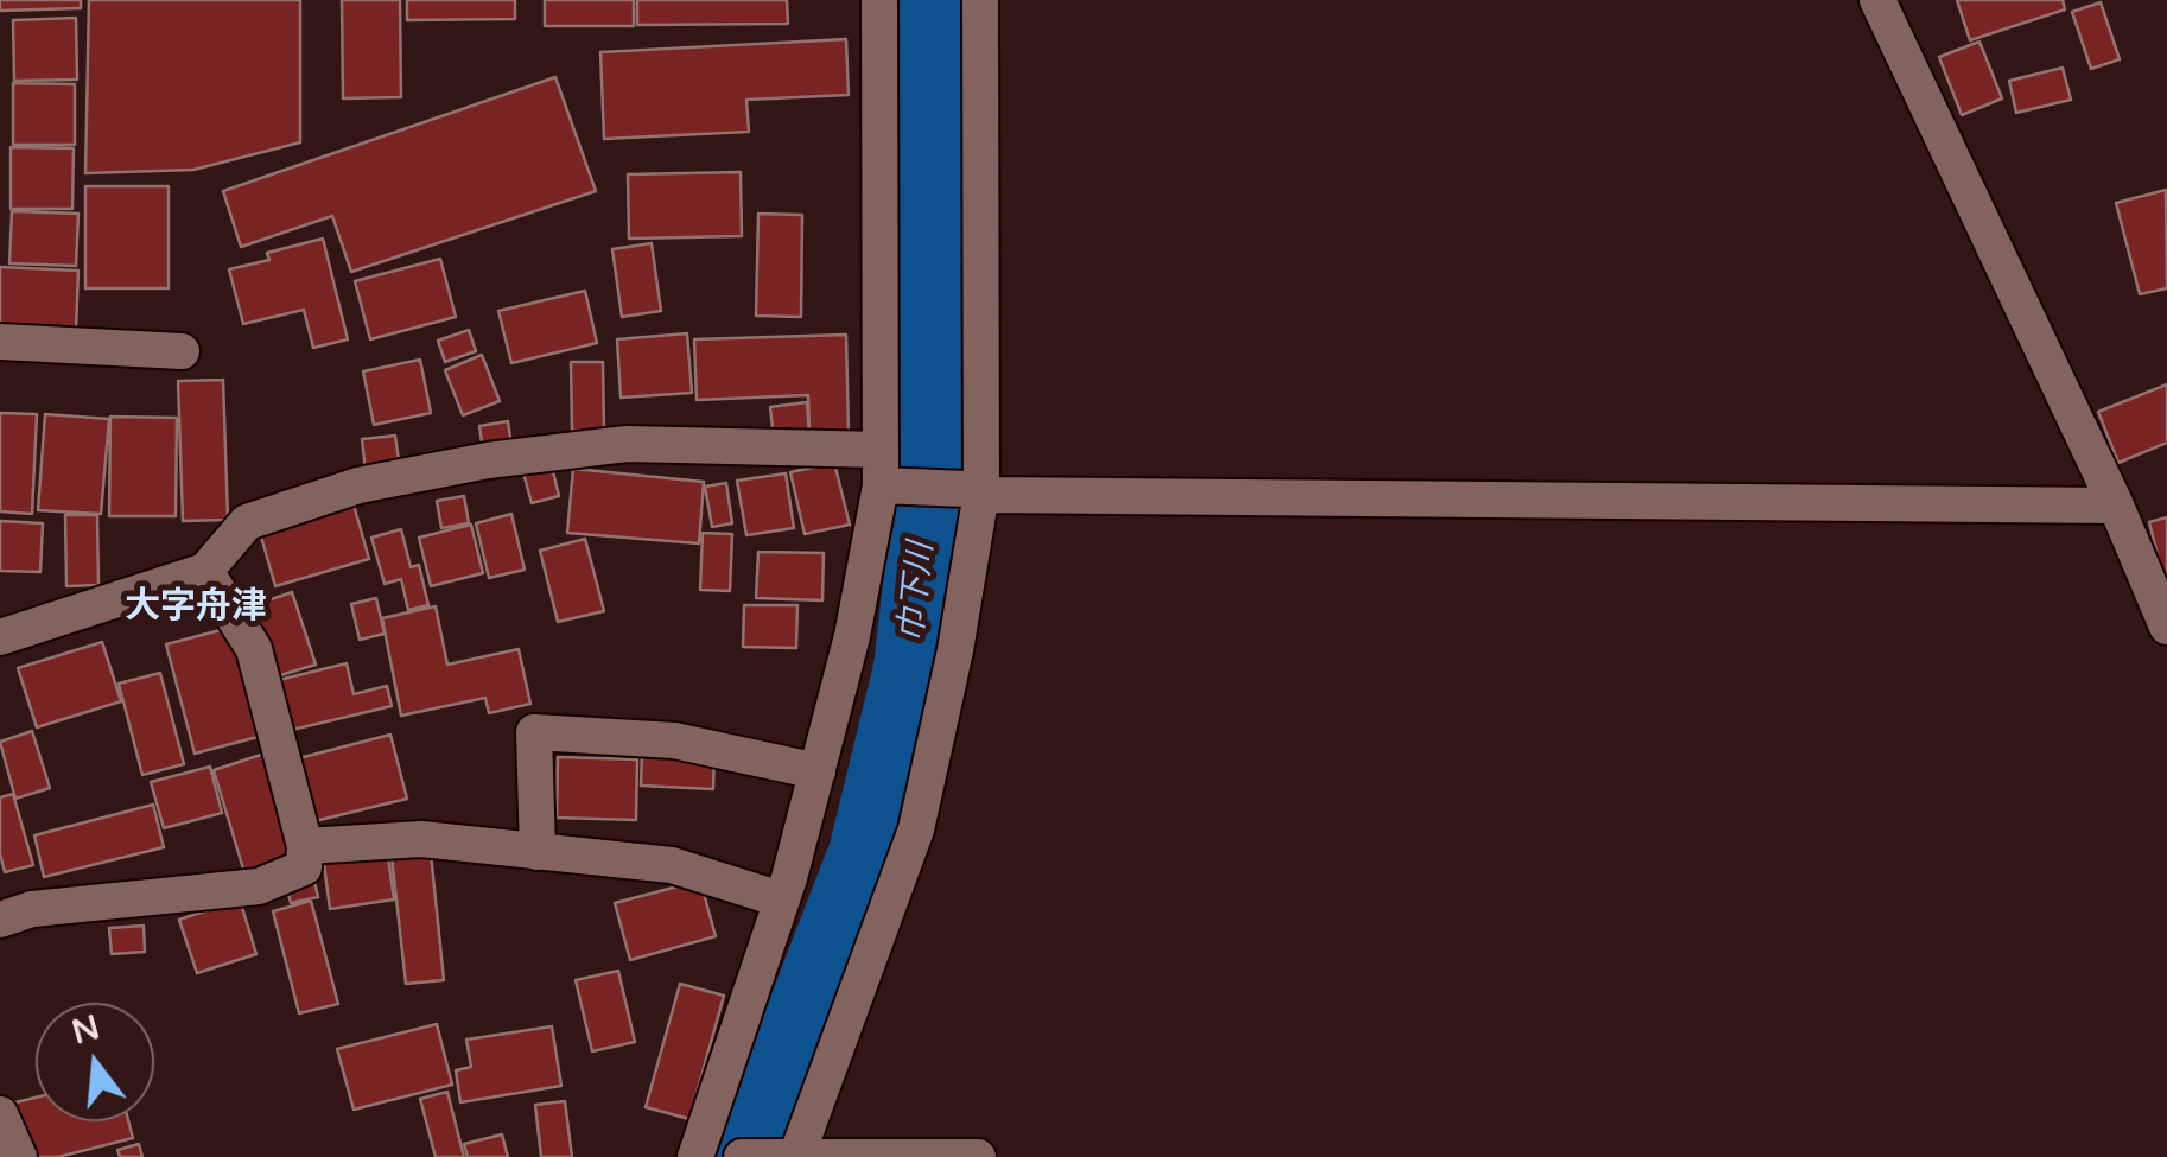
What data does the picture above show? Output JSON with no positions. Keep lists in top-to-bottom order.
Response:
{
  "districts": ["大字舟津"],
  "water": ["巾下川"],
  "north": "top"
}
